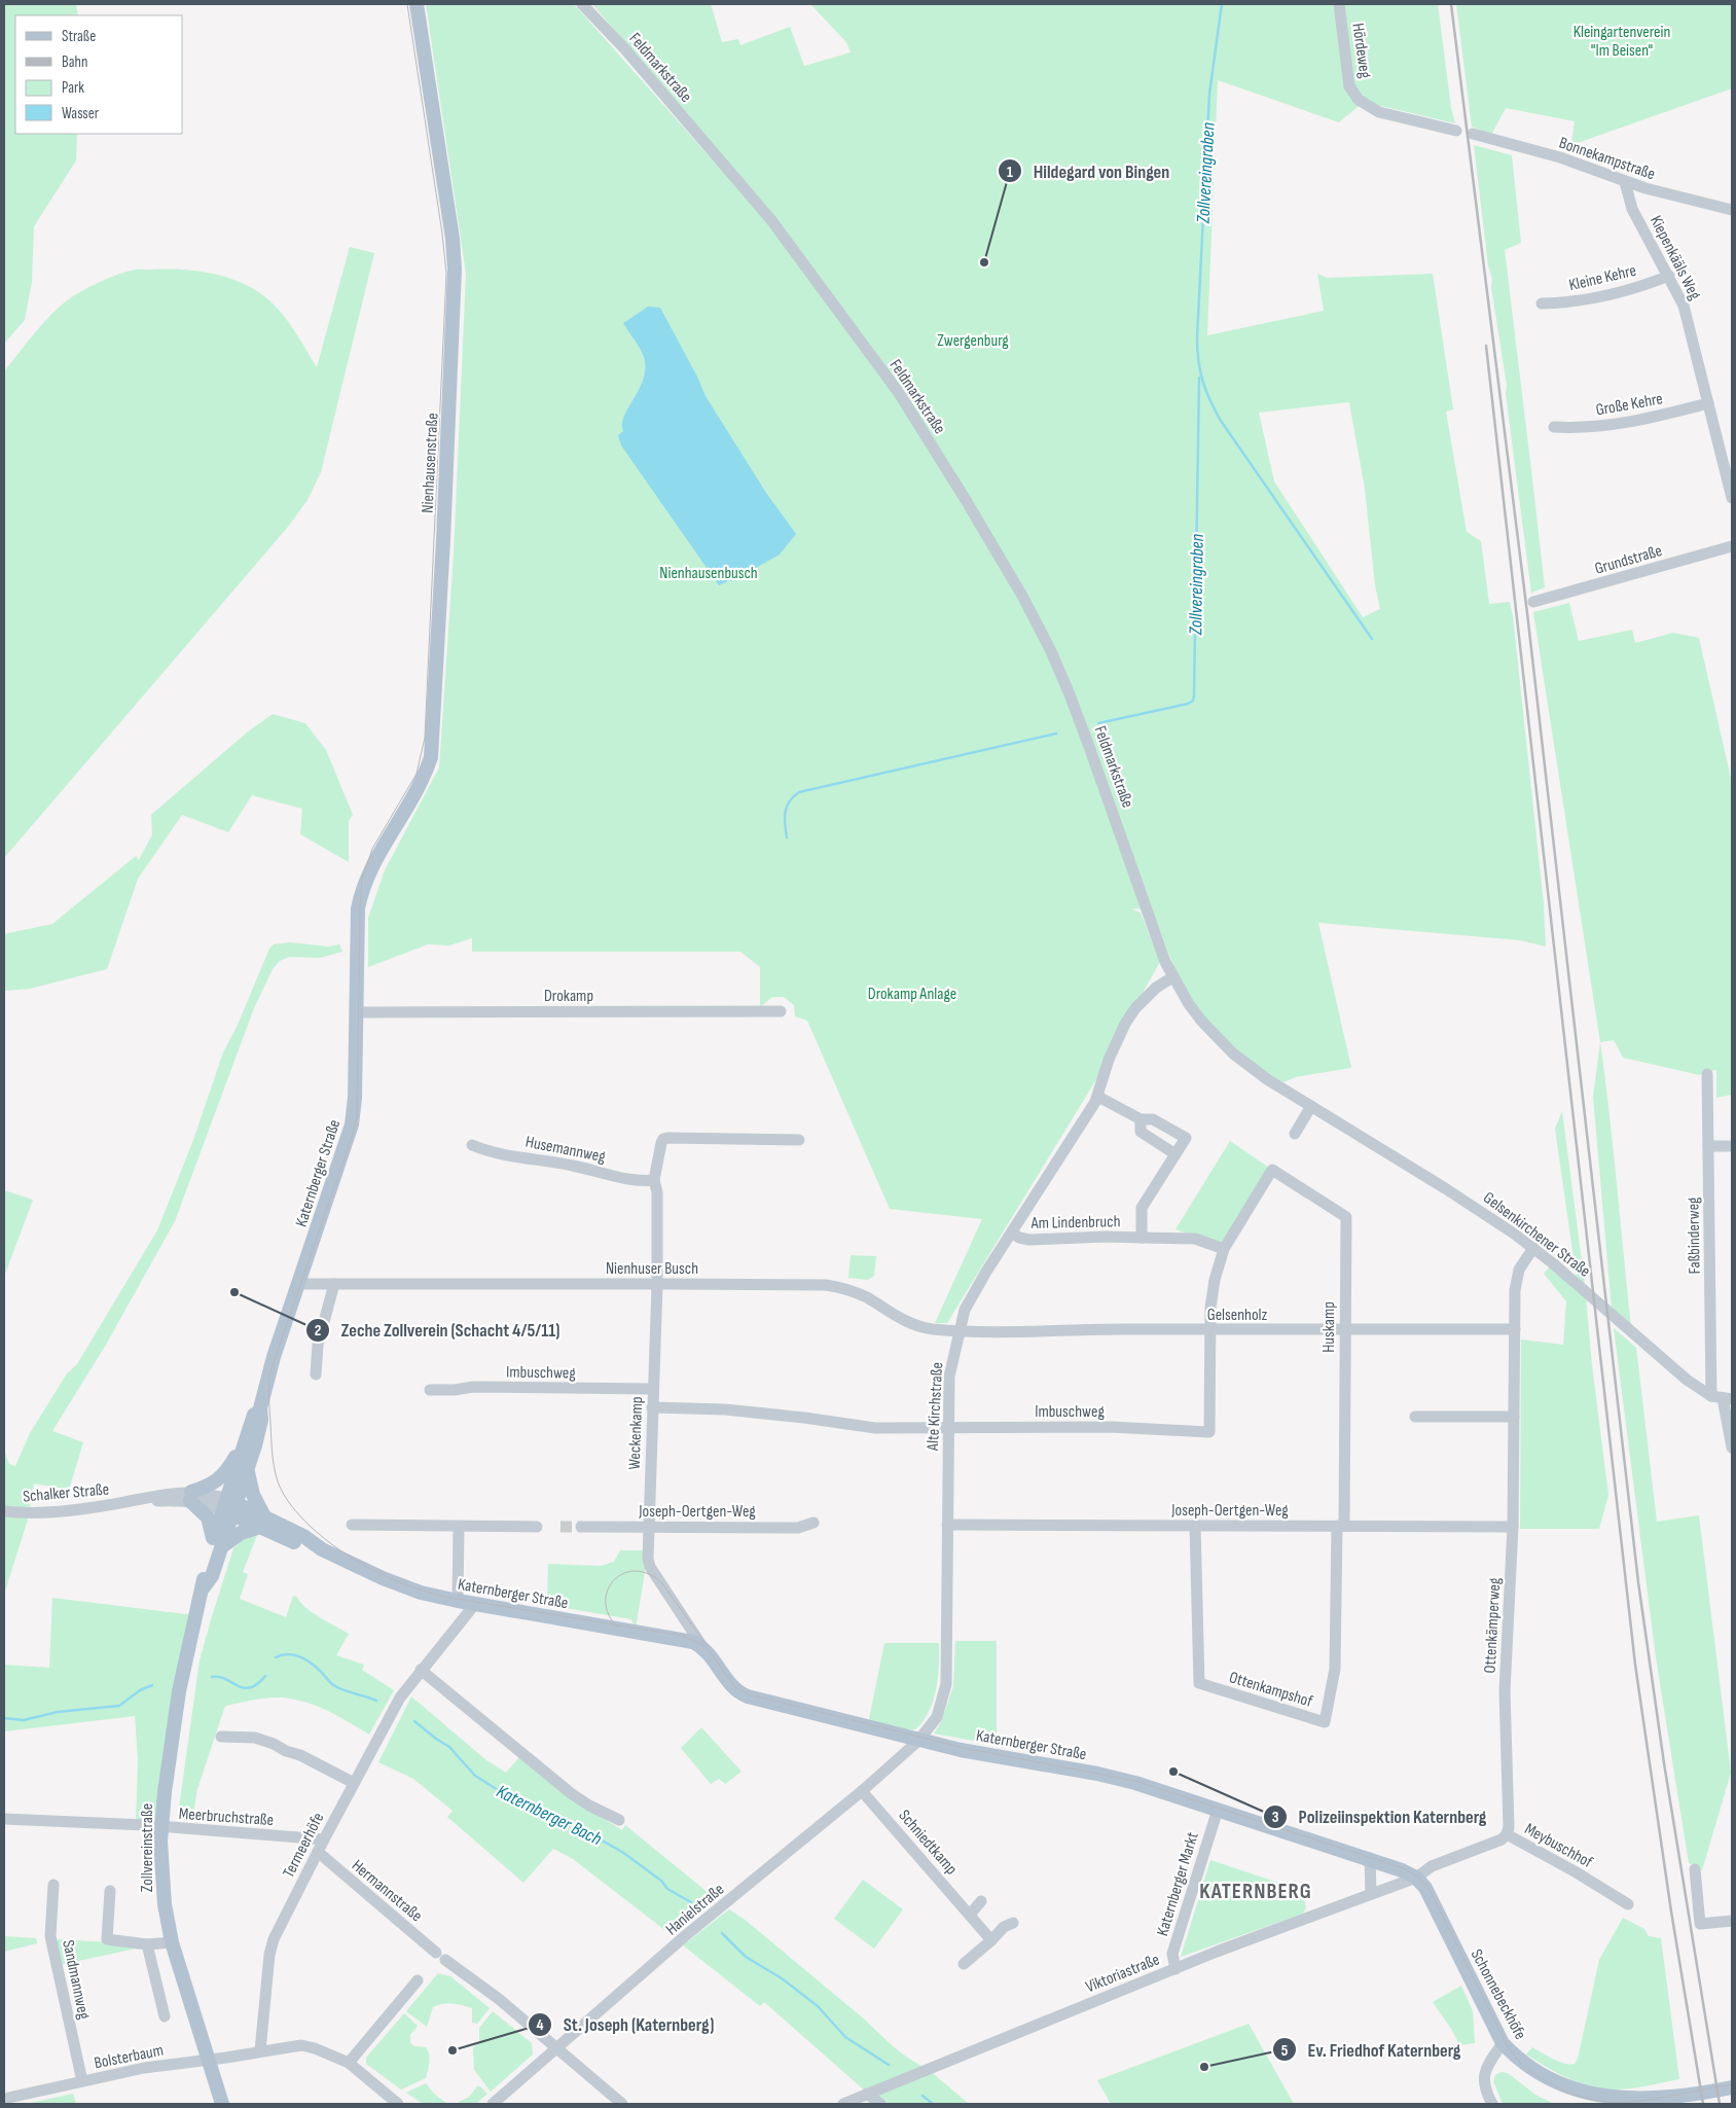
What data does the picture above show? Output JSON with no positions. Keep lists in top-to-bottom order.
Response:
{
  "streets": {
    "main road": [
      "Nienhausenstraße",
      "Katernberger Straße",
      "Zollvereinstraße",
      "Schonnebeckhöfe"
    ],
    "street": [
      "Hördeweg",
      "Feldmarkstraße",
      "Bonnekampstraße",
      "Kiepenkääls Weg",
      "Kleine Kehre",
      "Große Kehre",
      "Grundstraße",
      "Drokamp",
      "Husemannweg",
      "Am Lindenbruch",
      "Gelsenkirchener Straße",
      "Faßbinderweg",
      "Nienhuser Busch",
      "Gelsenholz",
      "Huskamp",
      "Imbuschweg",
      "Alte Kirchstraße",
      "Weckenkamp",
      "Schalker Straße",
      "Joseph-Oertgen-Weg",
      "Ottenkämperweg",
      "Ottenkampshof",
      "Meerbruchstraße",
      "Schniedtkamp",
      "Termeerhöfe",
      "Meybuschhof",
      "Katernberger Markt",
      "Hermannstraße",
      "Hanielstraße",
      "Viktoriastraße",
      "Sandmannweg",
      "Bolsterbaum"
    ]
  },
  "crossings": [
    ["Feldmarkstraße", "Gelsenkirchener Straße"],
    ["Bonnekampstraße", "Kiepenkääls Weg"],
    ["Kiepenkääls Weg", "Kleine Kehre"],
    ["Kiepenkääls Weg", "Große Kehre"],
    ["Nienhausenstraße", "Katernberger Straße"],
    ["Drokamp", "Katernberger Straße"],
    ["Katernberger Straße", "Nienhuser Busch"],
    ["Katernberger Straße", "Alte Kirchstraße"],
    ["Katernberger Straße", "Weckenkamp"],
    ["Katernberger Straße", "Schalker Straße"],
    ["Katernberger Straße", "Termeerhöfe"],
    ["Katernberger Straße", "Meybuschhof"],
    ["Katernberger Straße", "Zollvereinstraße"],
    ["Katernberger Straße", "Katernberger Markt"],
    ["Katernberger Straße", "Hanielstraße"],
    ["Katernberger Straße", "Viktoriastraße"],
    ["Katernberger Straße", "Schonnebeckhöfe"],
    ["Am Lindenbruch", "Imbuschweg"],
    ["Am Lindenbruch", "Alte Kirchstraße"],
    ["Gelsenkirchener Straße", "Faßbinderweg"],
    ["Gelsenkirchener Straße", "Alte Kirchstraße"],
    ["Gelsenkirchener Straße", "Ottenkämperweg"],
    ["Nienhuser Busch", "Gelsenholz"],
    ["Nienhuser Busch", "Alte Kirchstraße"],
    ["Nienhuser Busch", "Weckenkamp"],
    ["Gelsenholz", "Huskamp"],
    ["Gelsenholz", "Imbuschweg"],
    ["Gelsenholz", "Alte Kirchstraße"],
    ["Gelsenholz", "Ottenkämperweg"],
    ["Huskamp", "Imbuschweg"],
    ["Huskamp", "Joseph-Oertgen-Weg"],
    ["Huskamp", "Ottenkampshof"],
    ["Imbuschweg", "Alte Kirchstraße"],
    ["Imbuschweg", "Weckenkamp"],
    ["Alte Kirchstraße", "Joseph-Oertgen-Weg"],
    ["Alte Kirchstraße", "Hanielstraße"],
    ["Weckenkamp", "Joseph-Oertgen-Weg"],
    ["Schalker Straße", "Zollvereinstraße"],
    ["Joseph-Oertgen-Weg", "Ottenkämperweg"],
    ["Joseph-Oertgen-Weg", "Ottenkampshof"],
    ["Ottenkämperweg", "Meybuschhof"],
    ["Meerbruchstraße", "Termeerhöfe"],
    ["Meerbruchstraße", "Zollvereinstraße"],
    ["Schniedtkamp", "Hanielstraße"],
    ["Termeerhöfe", "Hermannstraße"],
    ["Termeerhöfe", "Bolsterbaum"],
    ["Meybuschhof", "Viktoriastraße"],
    ["Meybuschhof", "Schonnebeckhöfe"],
    ["Zollvereinstraße", "Bolsterbaum"],
    ["Katernberger Markt", "Viktoriastraße"],
    ["Hermannstraße", "Hanielstraße"],
    ["Viktoriastraße", "Schonnebeckhöfe"],
    ["Sandmannweg", "Bolsterbaum"]
  ],
  "districts": ["KATERNBERG"],
  "water": ["Zollvereingraben", "Katernberger Bach"],
  "parks": [
    "Kleingartenverein \"Im Beisen\"",
    "Zwergenburg",
    "Nienhausenbusch",
    "Drokamp Anlage"
  ],
  "places": [
    "Hildegard von Bingen",
    "Zeche Zollverein (Schacht 4/5/11)",
    "Polizeiinspektion Katernberg",
    "St. Joseph (Katernberg)",
    "Ev. Friedhof Katernberg"
  ],
  "legend": [
    "Straße",
    "Bahn",
    "Park",
    "Wasser"
  ]
}
